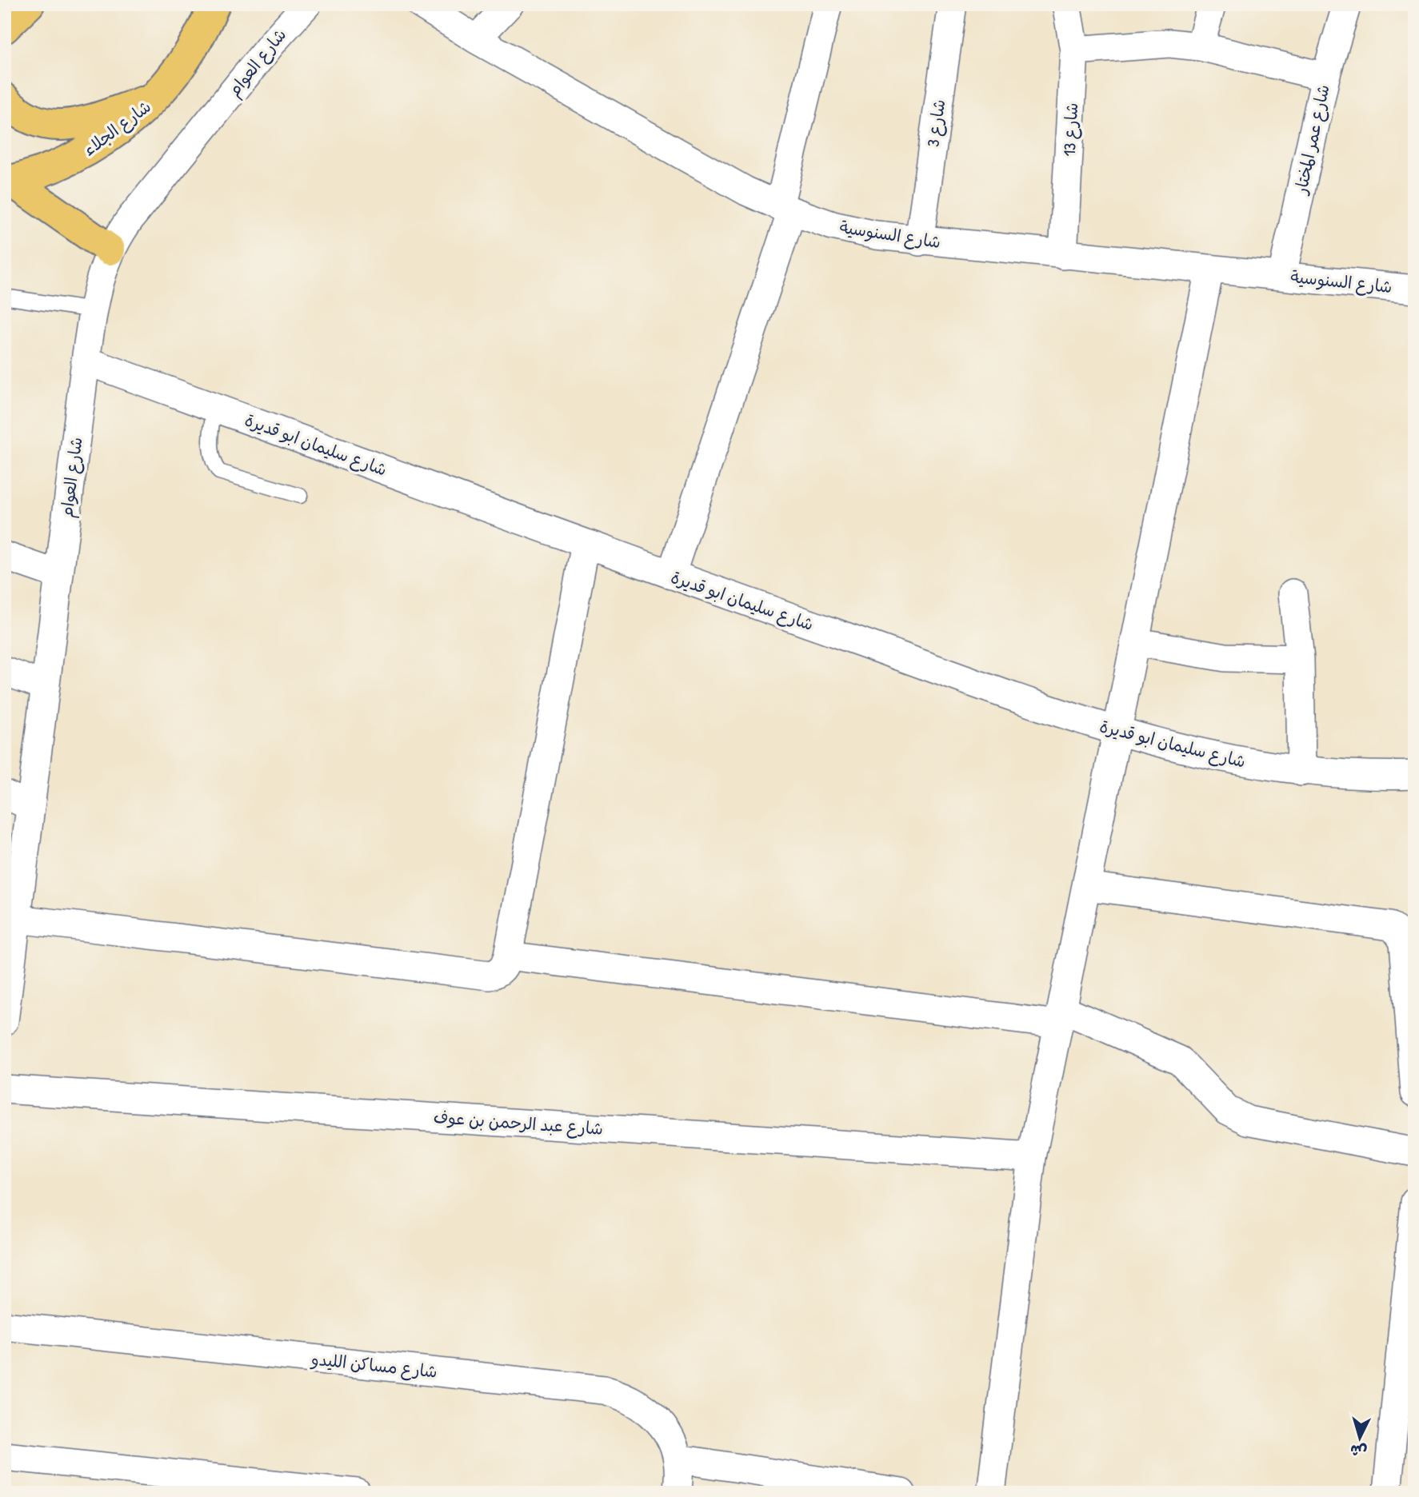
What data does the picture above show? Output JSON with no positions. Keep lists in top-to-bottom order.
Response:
{
  "streets": {
    "main road": ["شارع الجلاء"],
    "street": [
      "شارع العوام",
      "شارع 3",
      "شارع 13",
      "شارع عمر المختار",
      "شارع السنوسية",
      "شارع سليمان ابو قديرة",
      "شارع عبد الرحمن بن عوف",
      "شارع مساكن الليدو"
    ]
  },
  "crossings": [
    ["شارع العوام", "شارع سليمان ابو قديرة"],
    ["شارع 3", "شارع السنوسية"],
    ["شارع 13", "شارع السنوسية"],
    ["شارع عمر المختار", "شارع السنوسية"]
  ],
  "north": "bottom"
}
